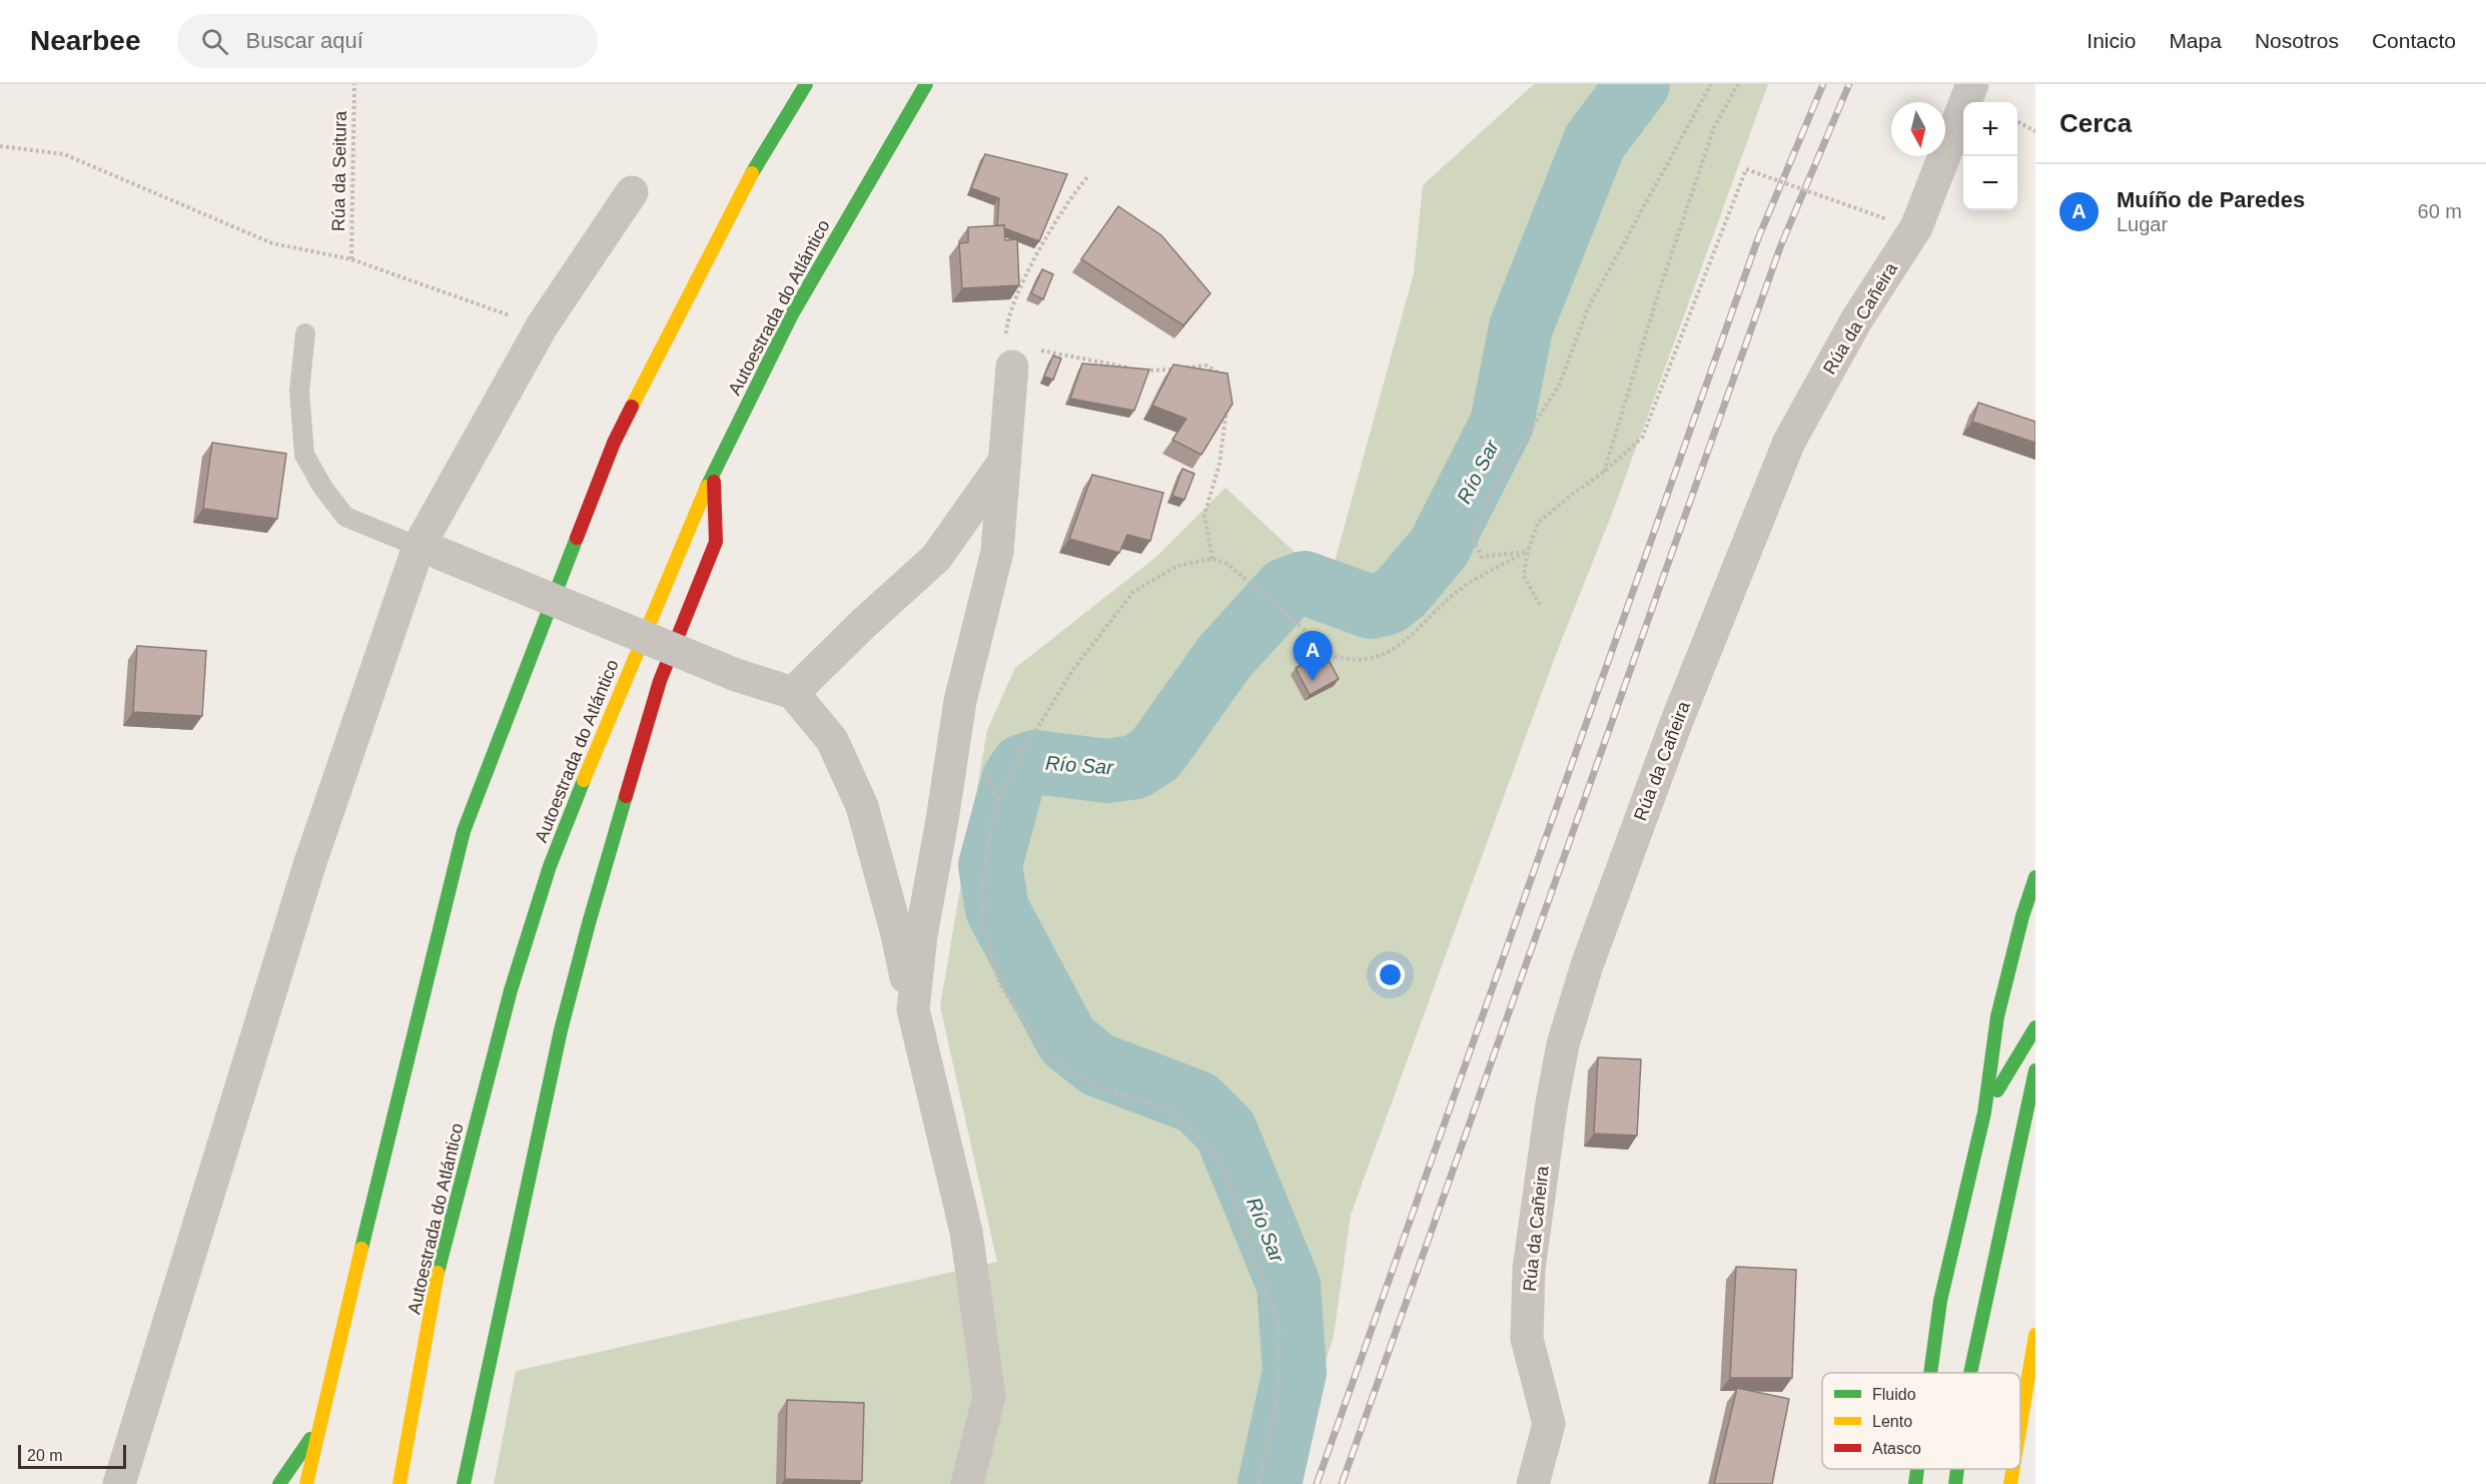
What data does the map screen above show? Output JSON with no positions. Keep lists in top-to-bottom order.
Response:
{
  "streets": {
    "highway": ["Autoestrada do Atlántico"],
    "street": ["Rúa da Cañeira"],
    "path": ["Rúa da Seitura"]
  },
  "water": ["Río Sar"],
  "legend": ["Fluido", "Lento", "Atasco"],
  "scale_bar": "20 m",
  "north": "bottom",
  "page": {
    "header": "Nearbee",
    "search": "Buscar aquí",
    "nav": [
      "Inicio",
      "Mapa",
      "Nosotros",
      "Contacto"
    ],
    "heading": "Cerca",
    "map_buttons": ["+", "−"],
    "list": [
      {
        "mark": "A",
        "name": "Muíño de Paredes",
        "note": "Lugar",
        "value": "60 m"
      }
    ],
    "pins": "A",
    "scale": "20 m"
  }
}
